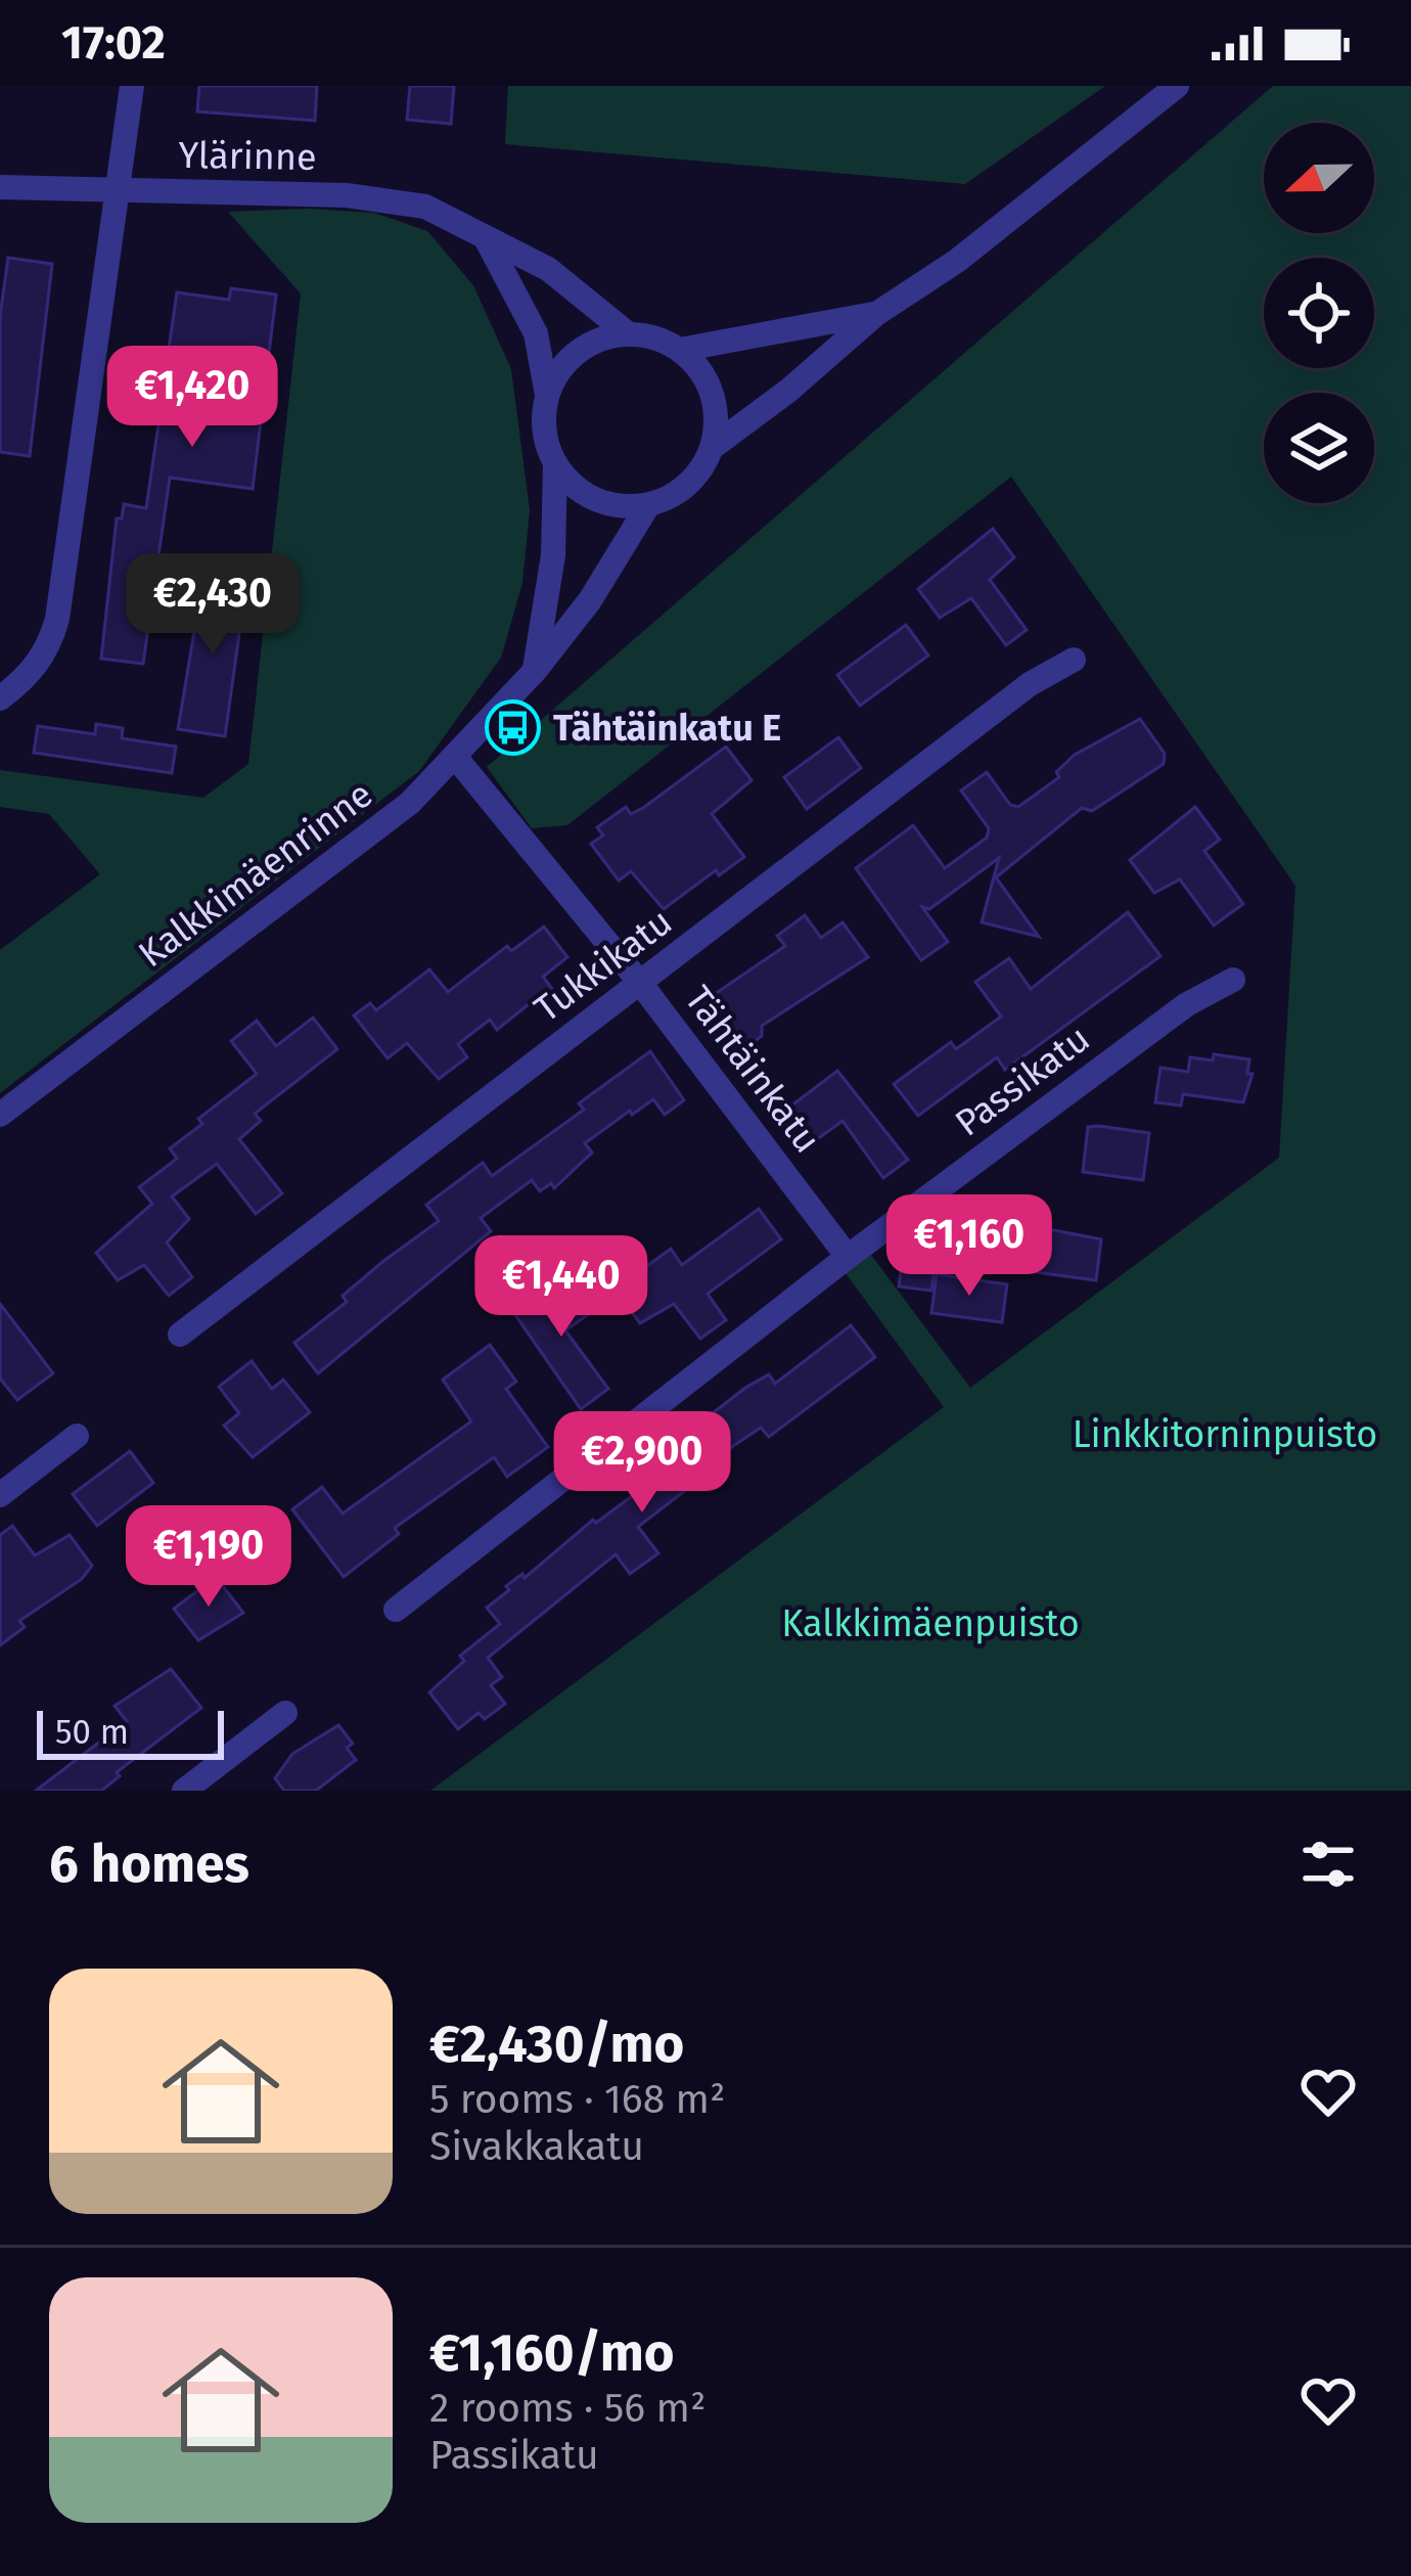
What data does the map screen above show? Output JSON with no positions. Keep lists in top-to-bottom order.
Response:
{
  "streets": {
    "street": [
      "Ylärinne",
      "Kalkkimäenrinne",
      "Tukkikatu",
      "Tähtäinkatu",
      "Passikatu"
    ]
  },
  "crossings": [
    ["Ylärinne", "Kalkkimäenrinne"],
    ["Kalkkimäenrinne", "Tähtäinkatu"],
    ["Tukkikatu", "Tähtäinkatu"],
    ["Tähtäinkatu", "Passikatu"]
  ],
  "parks": ["Linkkitorninpuisto", "Kalkkimäenpuisto"],
  "places": {
    "bus stop": ["Tähtäinkatu E"]
  },
  "scale_bar": "50 m",
  "north": "left",
  "page": {
    "status": "17:02",
    "price": [
      "€1,420",
      "€2,430",
      "€1,160",
      "€1,440",
      "€2,900",
      "€1,190"
    ],
    "scale": "50 m",
    "heading": "6 homes",
    "list": [
      {
        "name": "€2,430/mo",
        "note": "5 rooms · 168 m² · Sivakkakatu"
      },
      {
        "name": "€1,160/mo",
        "note": "2 rooms · 56 m² · Passikatu"
      }
    ]
  }
}
